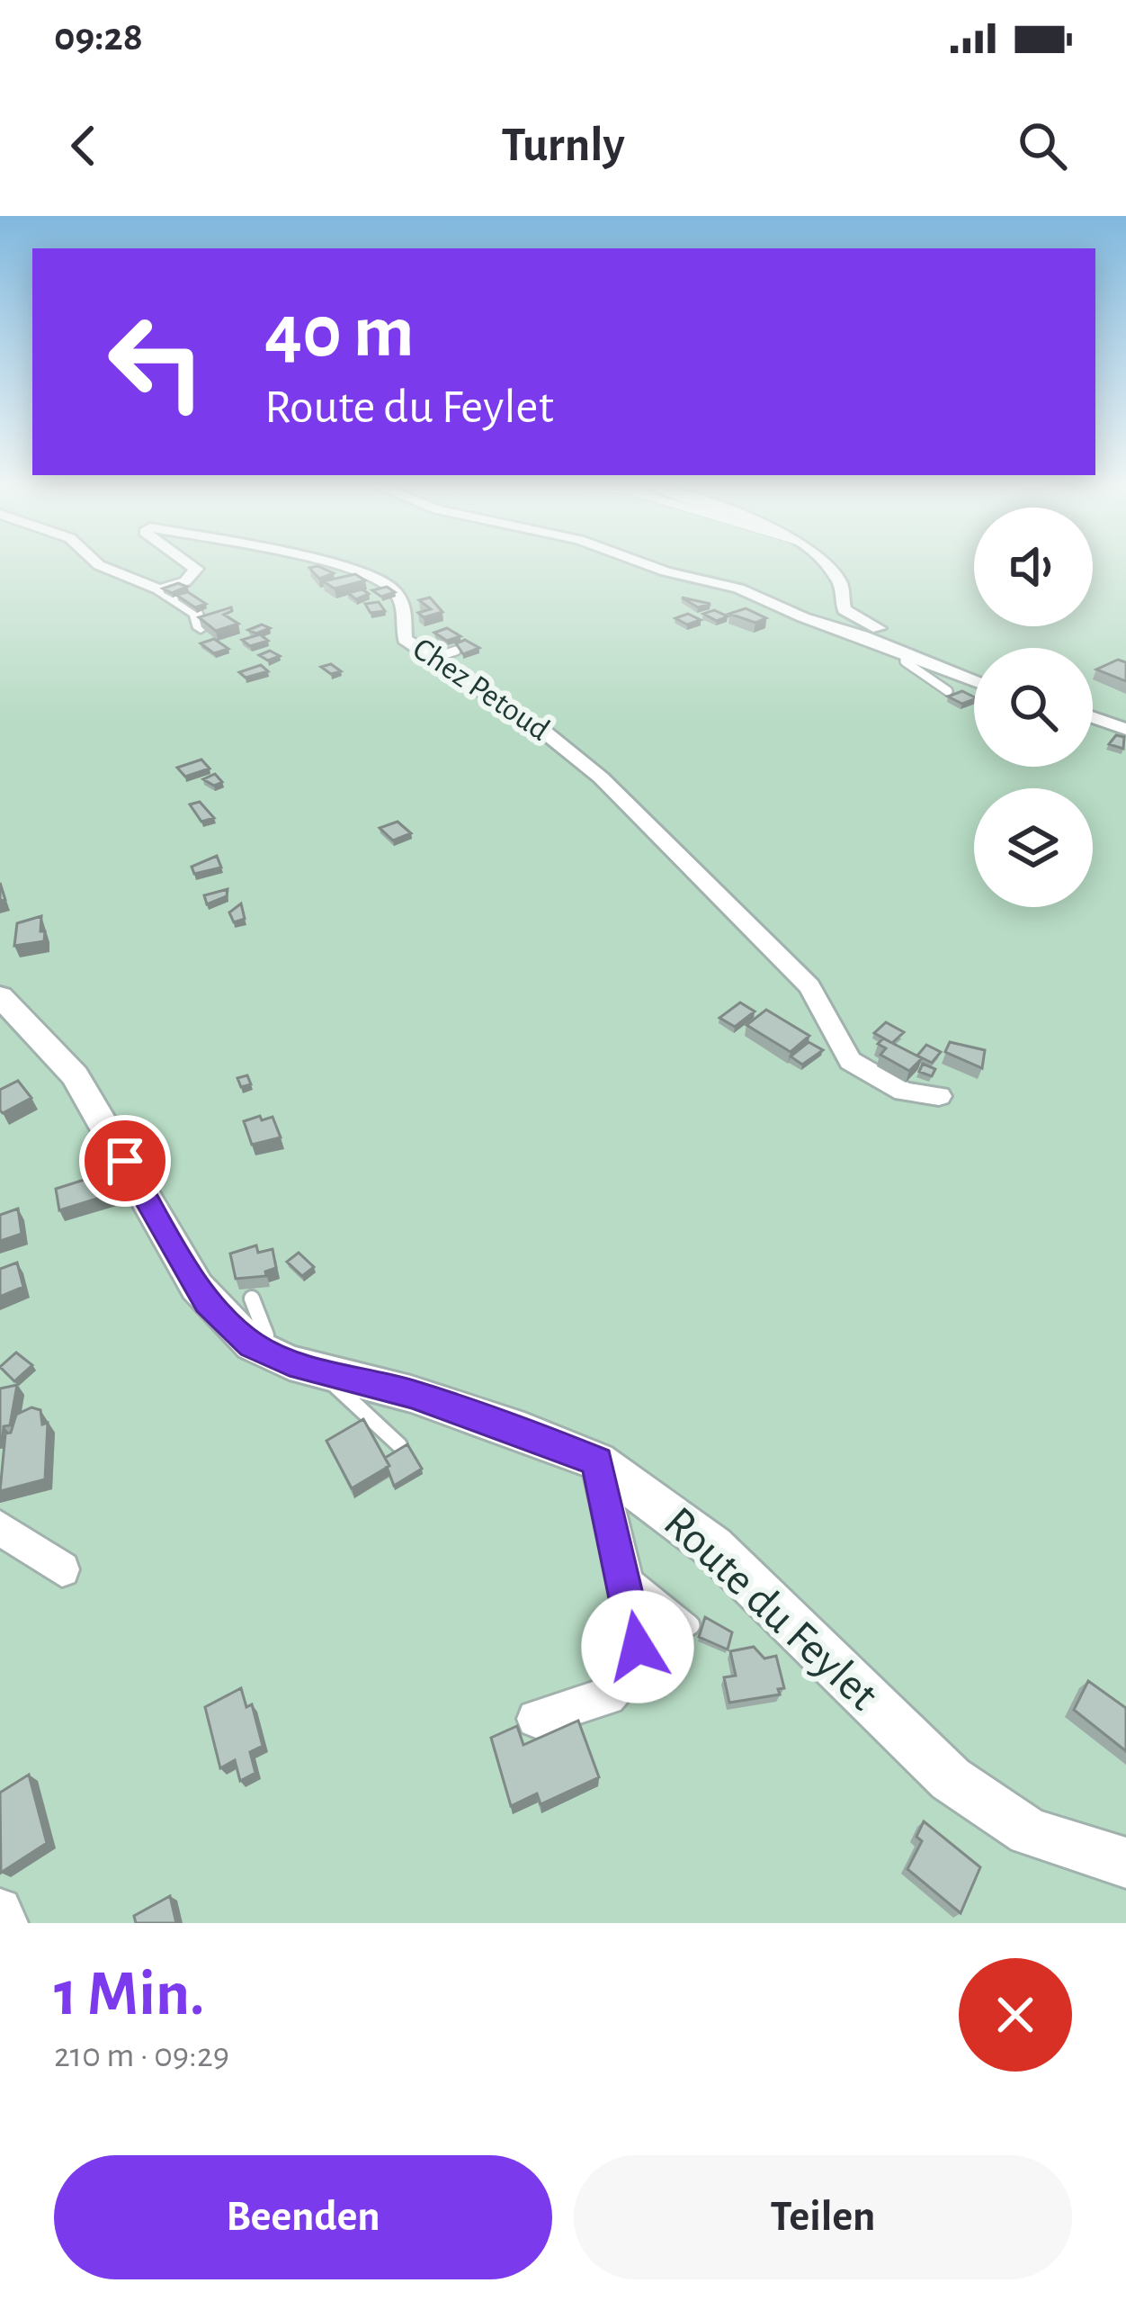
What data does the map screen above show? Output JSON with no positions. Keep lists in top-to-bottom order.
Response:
{
  "streets": {
    "street": ["Chez Petoud", "Route du Feylet"]
  },
  "page": {
    "status": "09:28",
    "header": "Turnly",
    "turn": ["40 m", "Route du Feylet"],
    "heading": ["1 Min.", "210 m · 09:29"],
    "buttons": ["Beenden", "Teilen"]
  }
}
